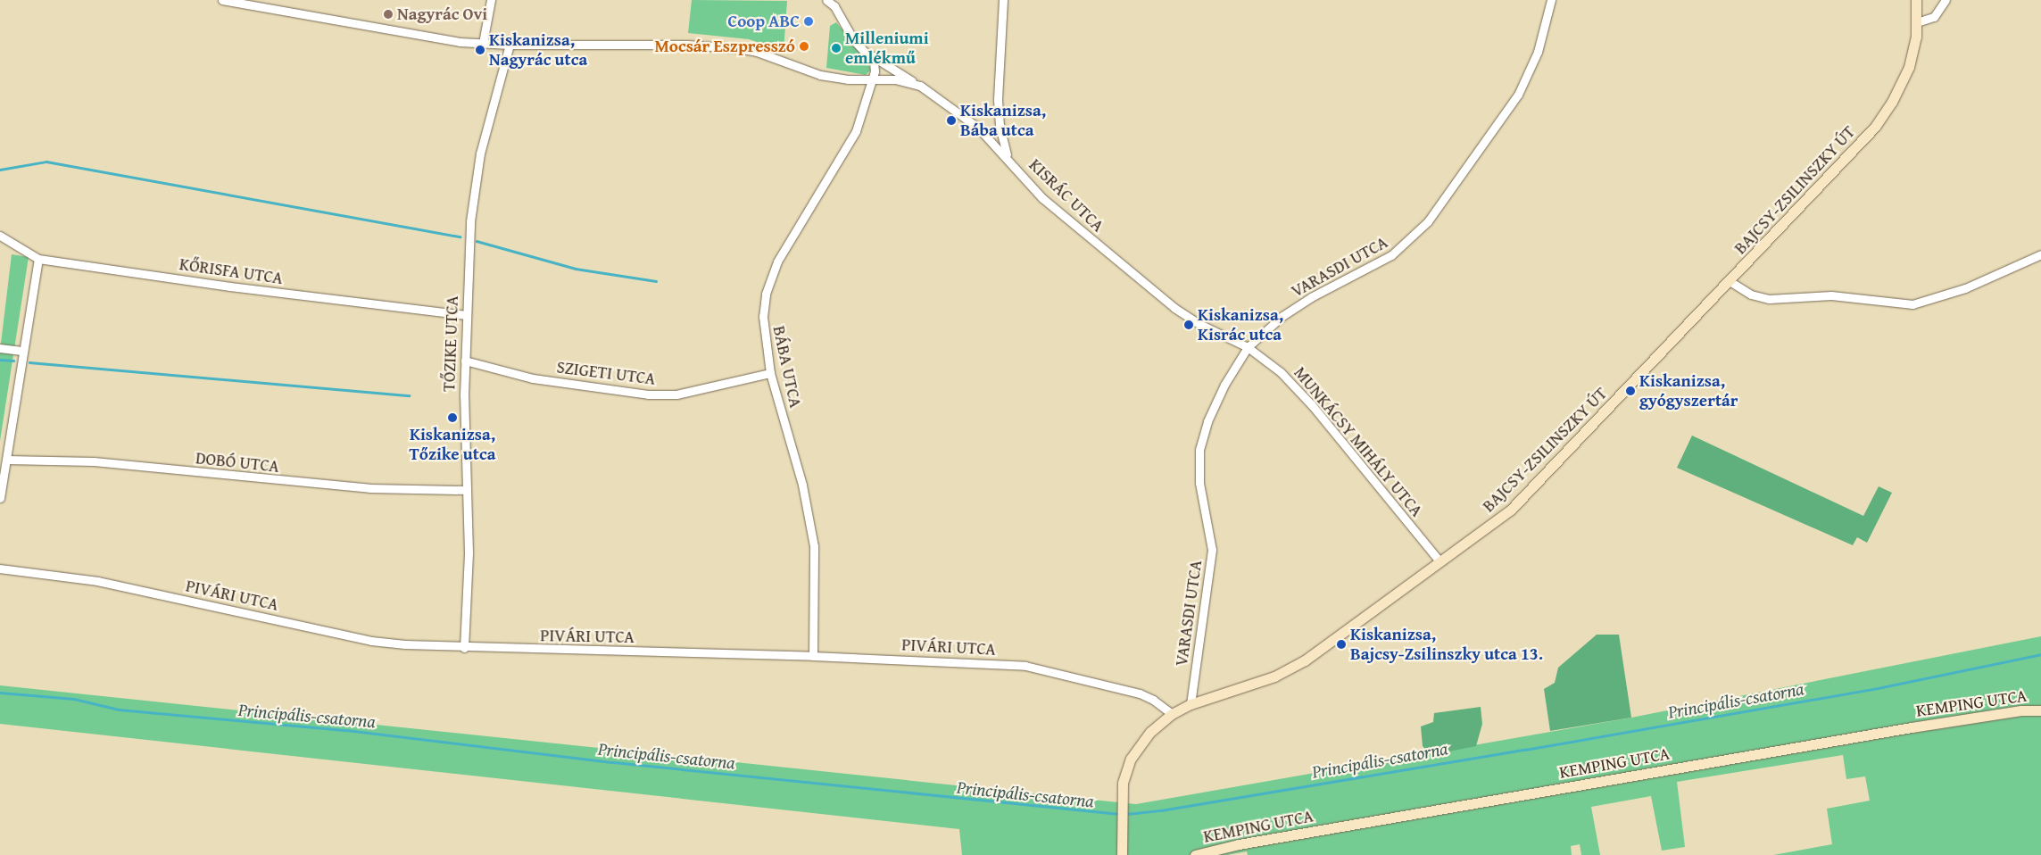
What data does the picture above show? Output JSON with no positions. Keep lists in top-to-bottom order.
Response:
{
  "streets": {
    "street": [
      "BAJCSY-ZSILINSZKY ÚT",
      "KISRÁC UTCA",
      "VARASDI UTCA",
      "KŐRISFA UTCA",
      "TŐZIKE UTCA",
      "BÁBA UTCA",
      "SZIGETI UTCA",
      "MUNKÁCSY MIHÁLY UTCA",
      "DOBÓ UTCA",
      "PIVÁRI UTCA",
      "KEMPING UTCA"
    ]
  },
  "crossings": [
    ["BAJCSY-ZSILINSZKY ÚT", "VARASDI UTCA"],
    ["BAJCSY-ZSILINSZKY ÚT", "MUNKÁCSY MIHÁLY UTCA"],
    ["BAJCSY-ZSILINSZKY ÚT", "PIVÁRI UTCA"],
    ["KISRÁC UTCA", "VARASDI UTCA"],
    ["KISRÁC UTCA", "TŐZIKE UTCA"],
    ["KISRÁC UTCA", "BÁBA UTCA"],
    ["KISRÁC UTCA", "MUNKÁCSY MIHÁLY UTCA"],
    ["VARASDI UTCA", "MUNKÁCSY MIHÁLY UTCA"],
    ["KŐRISFA UTCA", "TŐZIKE UTCA"],
    ["TŐZIKE UTCA", "SZIGETI UTCA"],
    ["TŐZIKE UTCA", "DOBÓ UTCA"],
    ["TŐZIKE UTCA", "PIVÁRI UTCA"],
    ["BÁBA UTCA", "SZIGETI UTCA"],
    ["BÁBA UTCA", "PIVÁRI UTCA"]
  ],
  "water": ["Principális-csatorna"],
  "places": [
    "Nagyrác Ovi",
    "Coop ABC",
    "Mocsár Eszpresszó",
    "Milleniumi emlékmű",
    "Kiskanizsa, Nagyrác utca",
    "Kiskanizsa, Bába utca",
    "Kiskanizsa, Kisrác utca",
    "Kiskanizsa, gyógyszertár",
    "Kiskanizsa, Tőzike utca",
    "Kiskanizsa, Bajcsy-Zsilinszky utca 13."
  ]
}
